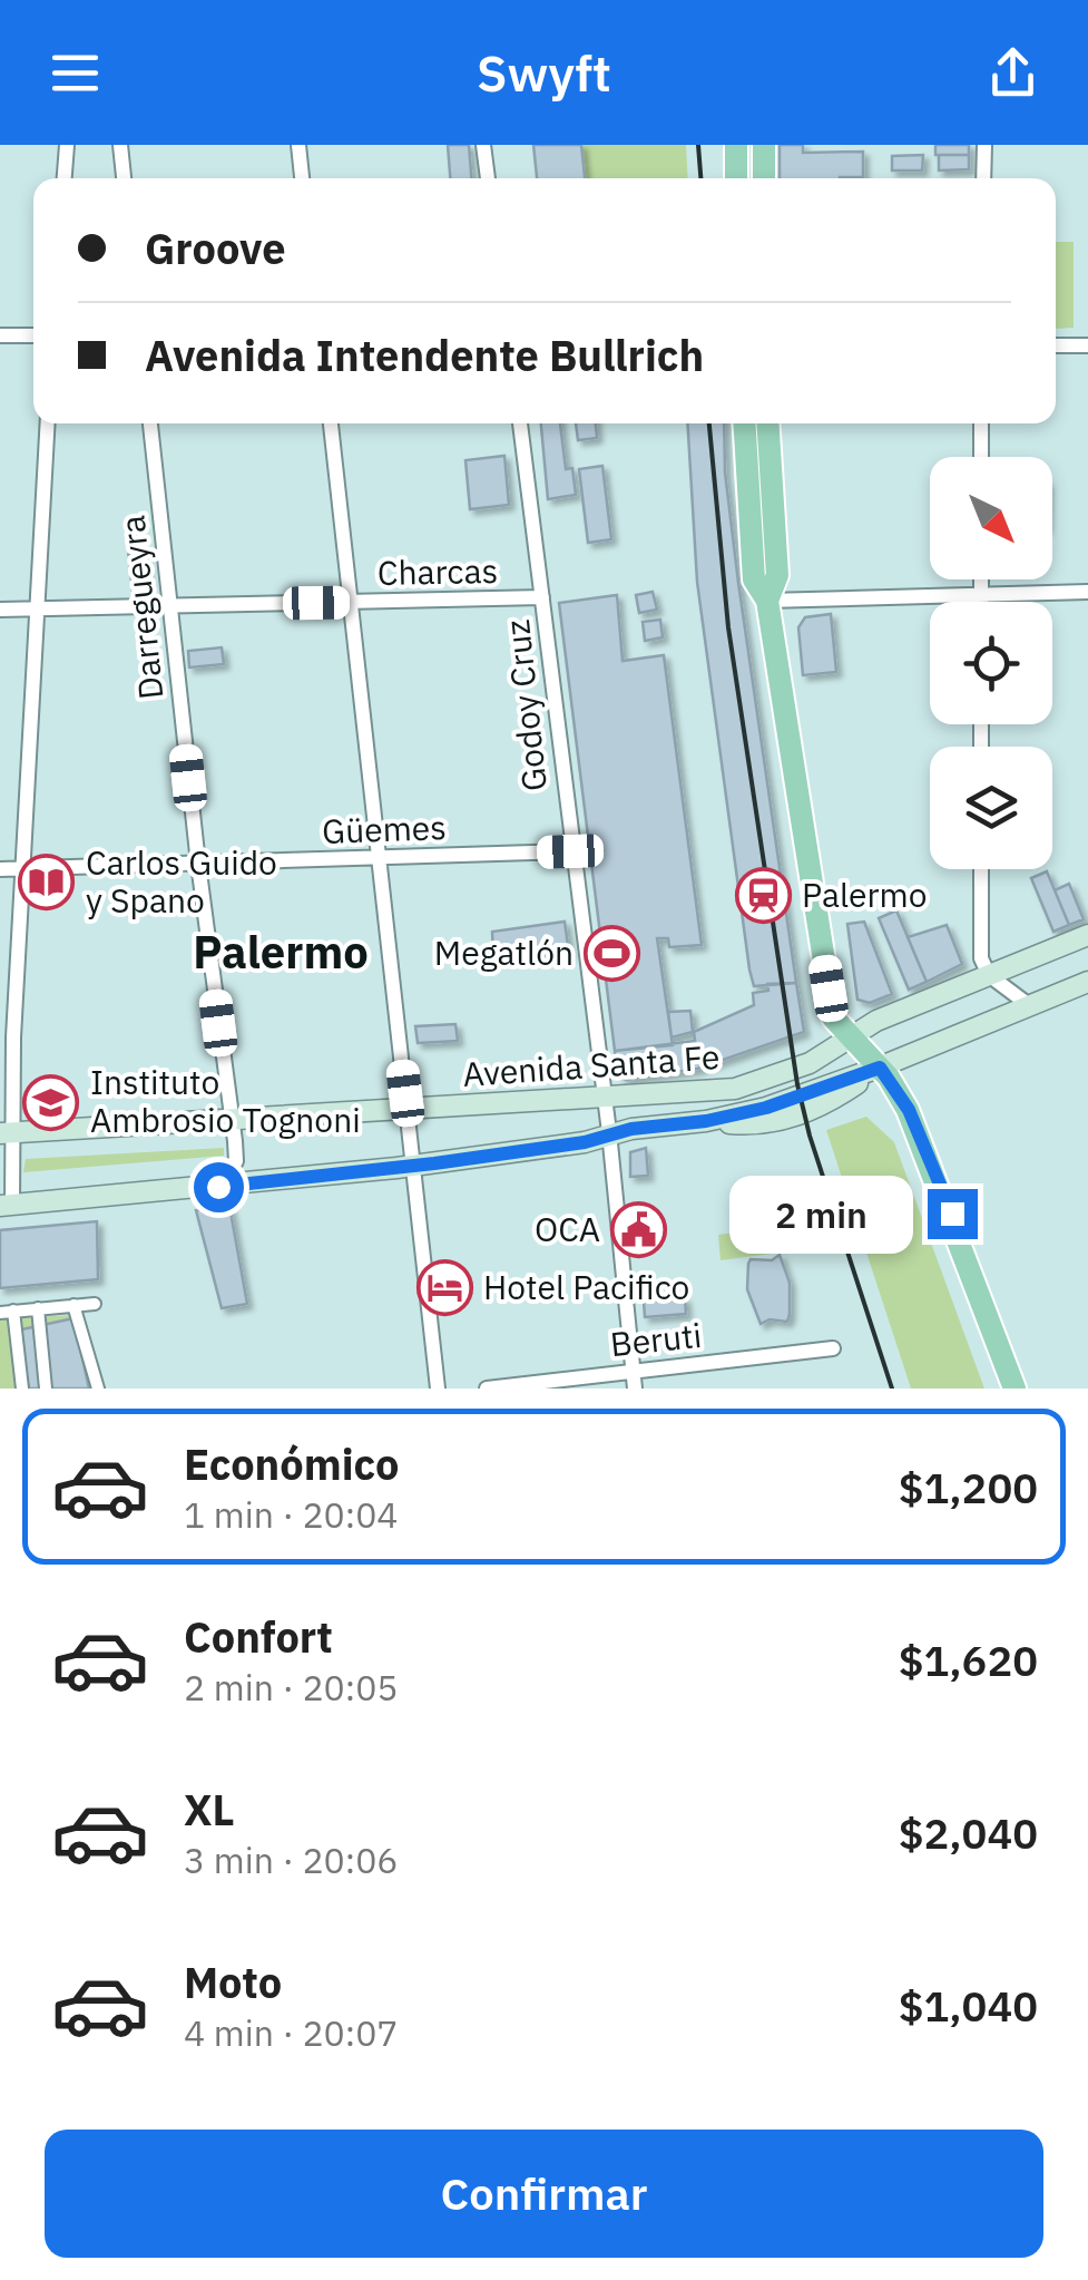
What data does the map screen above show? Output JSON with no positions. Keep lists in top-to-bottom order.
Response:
{
  "streets": {
    "main road": ["Avenida Santa Fe"],
    "street": [
      "Charcas",
      "Darregueyra",
      "Godoy Cruz",
      "Güemes",
      "Beruti"
    ]
  },
  "crossings": [
    ["Charcas", "Darregueyra"],
    ["Charcas", "Godoy Cruz"],
    ["Darregueyra", "Güemes"],
    ["Darregueyra", "Avenida Santa Fe"],
    ["Godoy Cruz", "Güemes"],
    ["Godoy Cruz", "Avenida Santa Fe"],
    ["Godoy Cruz", "Beruti"]
  ],
  "districts": ["Palermo"],
  "places": {
    "library": ["Carlos Guido y Spano"],
    "station": ["Palermo"],
    "sports": ["Megatlón"],
    "school or university": ["Instituto Ambrosio Tognoni"],
    "public building": ["OCA"],
    "hotel": ["Hotel Pacifico"]
  },
  "north": "bottom right",
  "page": {
    "header": "Swyft",
    "banner": ["Groove", "Avenida Intendente Bullrich"],
    "bubble": "2 min",
    "list": [
      {
        "name": "Económico",
        "note": "1 min · 20:04",
        "value": "$1,200"
      },
      {
        "name": "Confort",
        "note": "2 min · 20:05",
        "value": "$1,620"
      },
      {
        "name": "XL",
        "note": "3 min · 20:06",
        "value": "$2,040"
      },
      {
        "name": "Moto",
        "note": "4 min · 20:07",
        "value": "$1,040"
      }
    ],
    "buttons": "Confirmar"
  }
}
